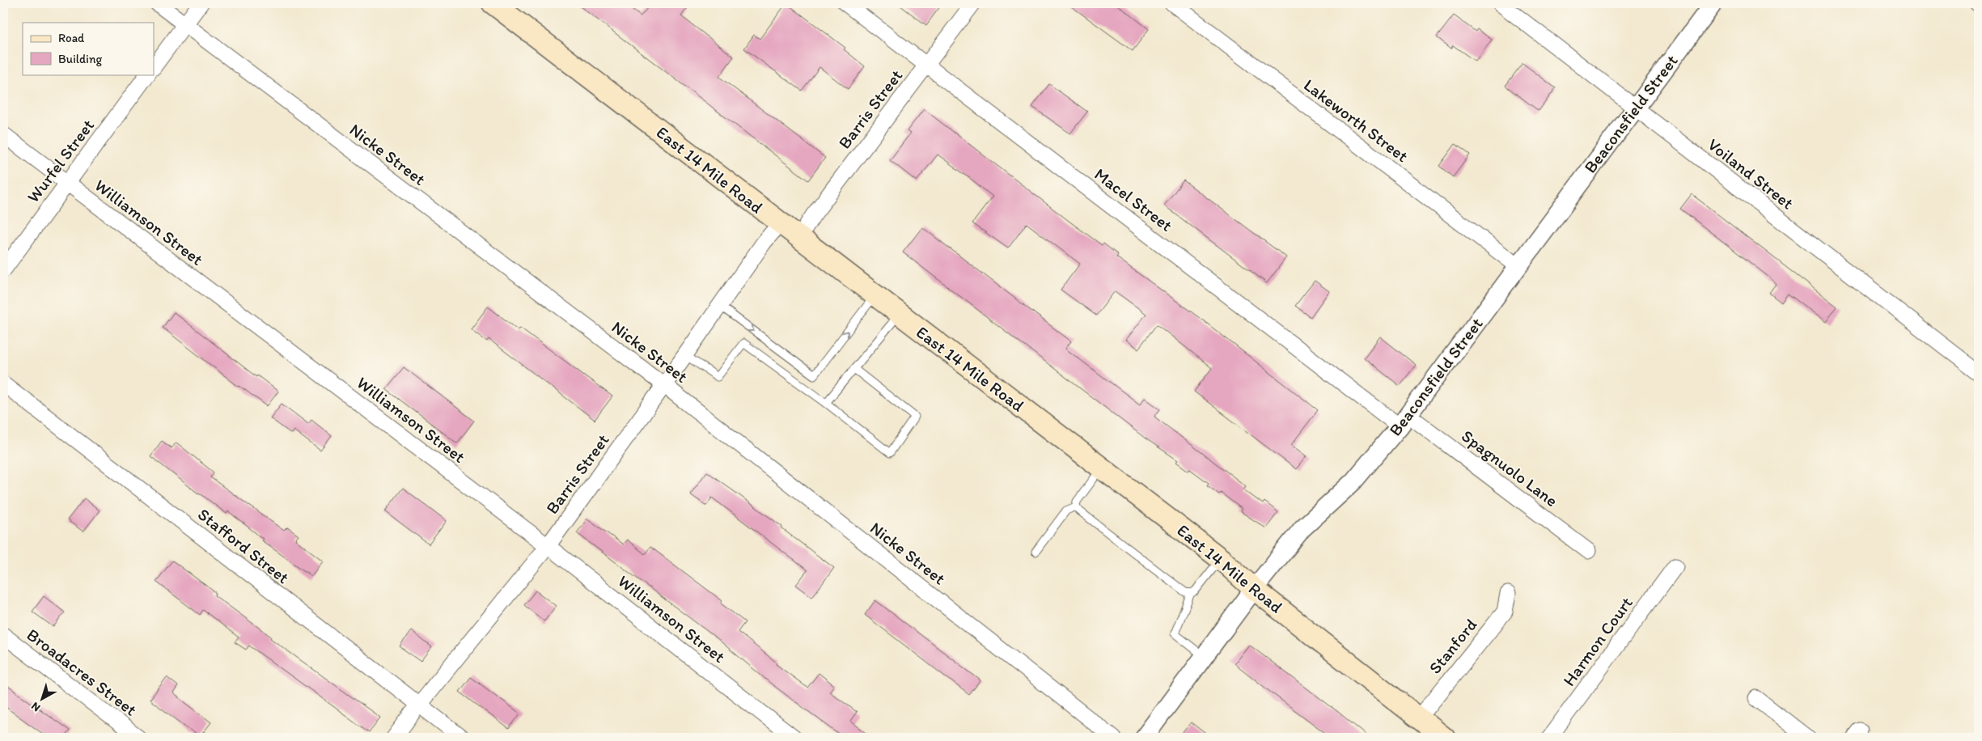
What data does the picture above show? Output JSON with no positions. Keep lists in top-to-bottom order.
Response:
{
  "streets": {
    "main road": ["East 14 Mile Road"],
    "street": [
      "Barris Street",
      "Beaconsfield Street",
      "Lakeworth Street",
      "Nicke Street",
      "Wurfel Street",
      "Voiland Street",
      "Macel Street",
      "Williamson Street",
      "Spagnuolo Lane",
      "Stafford Street",
      "Harmon Court",
      "Stanford",
      "Broadacres Street"
    ]
  },
  "crossings": [
    ["Barris Street", "Nicke Street"],
    ["Barris Street", "East 14 Mile Road"],
    ["Barris Street", "Macel Street"],
    ["Barris Street", "Williamson Street"],
    ["Barris Street", "Stafford Street"],
    ["Beaconsfield Street", "Lakeworth Street"],
    ["Beaconsfield Street", "East 14 Mile Road"],
    ["Beaconsfield Street", "Voiland Street"],
    ["Beaconsfield Street", "Macel Street"],
    ["Beaconsfield Street", "Spagnuolo Lane"],
    ["Wurfel Street", "Williamson Street"],
    ["East 14 Mile Road", "Stanford"],
    ["Macel Street", "Spagnuolo Lane"]
  ],
  "legend": ["Road", "Building"],
  "north": "bottom left"
}
